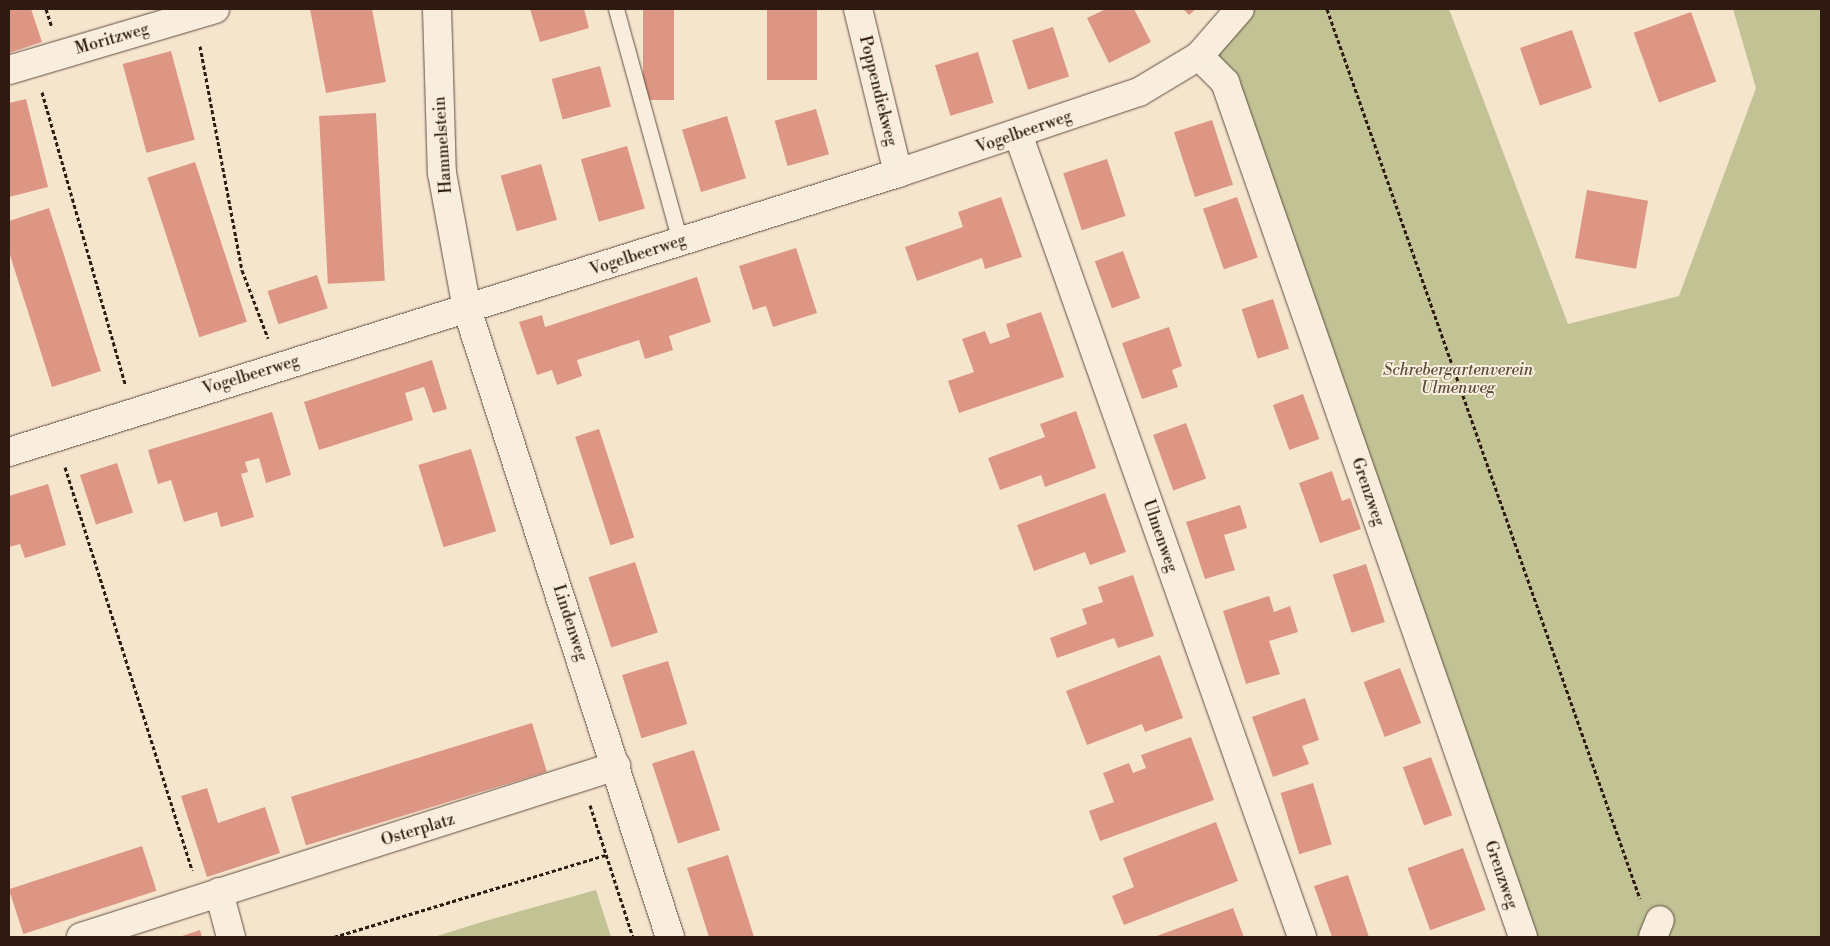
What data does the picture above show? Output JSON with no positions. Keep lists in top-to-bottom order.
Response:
{
  "streets": {
    "street": [
      "Moritzweg",
      "Poppendiekweg",
      "Vogelbeerweg",
      "Hammelstein",
      "Grenzweg",
      "Ulmenweg",
      "Lindenweg",
      "Osterplatz"
    ]
  },
  "crossings": [
    ["Poppendiekweg", "Vogelbeerweg"],
    ["Vogelbeerweg", "Hammelstein"],
    ["Vogelbeerweg", "Grenzweg"],
    ["Vogelbeerweg", "Ulmenweg"],
    ["Vogelbeerweg", "Lindenweg"],
    ["Hammelstein", "Lindenweg"],
    ["Lindenweg", "Osterplatz"]
  ],
  "parks": ["Schrebergartenverein Ulmenweg"]
}
